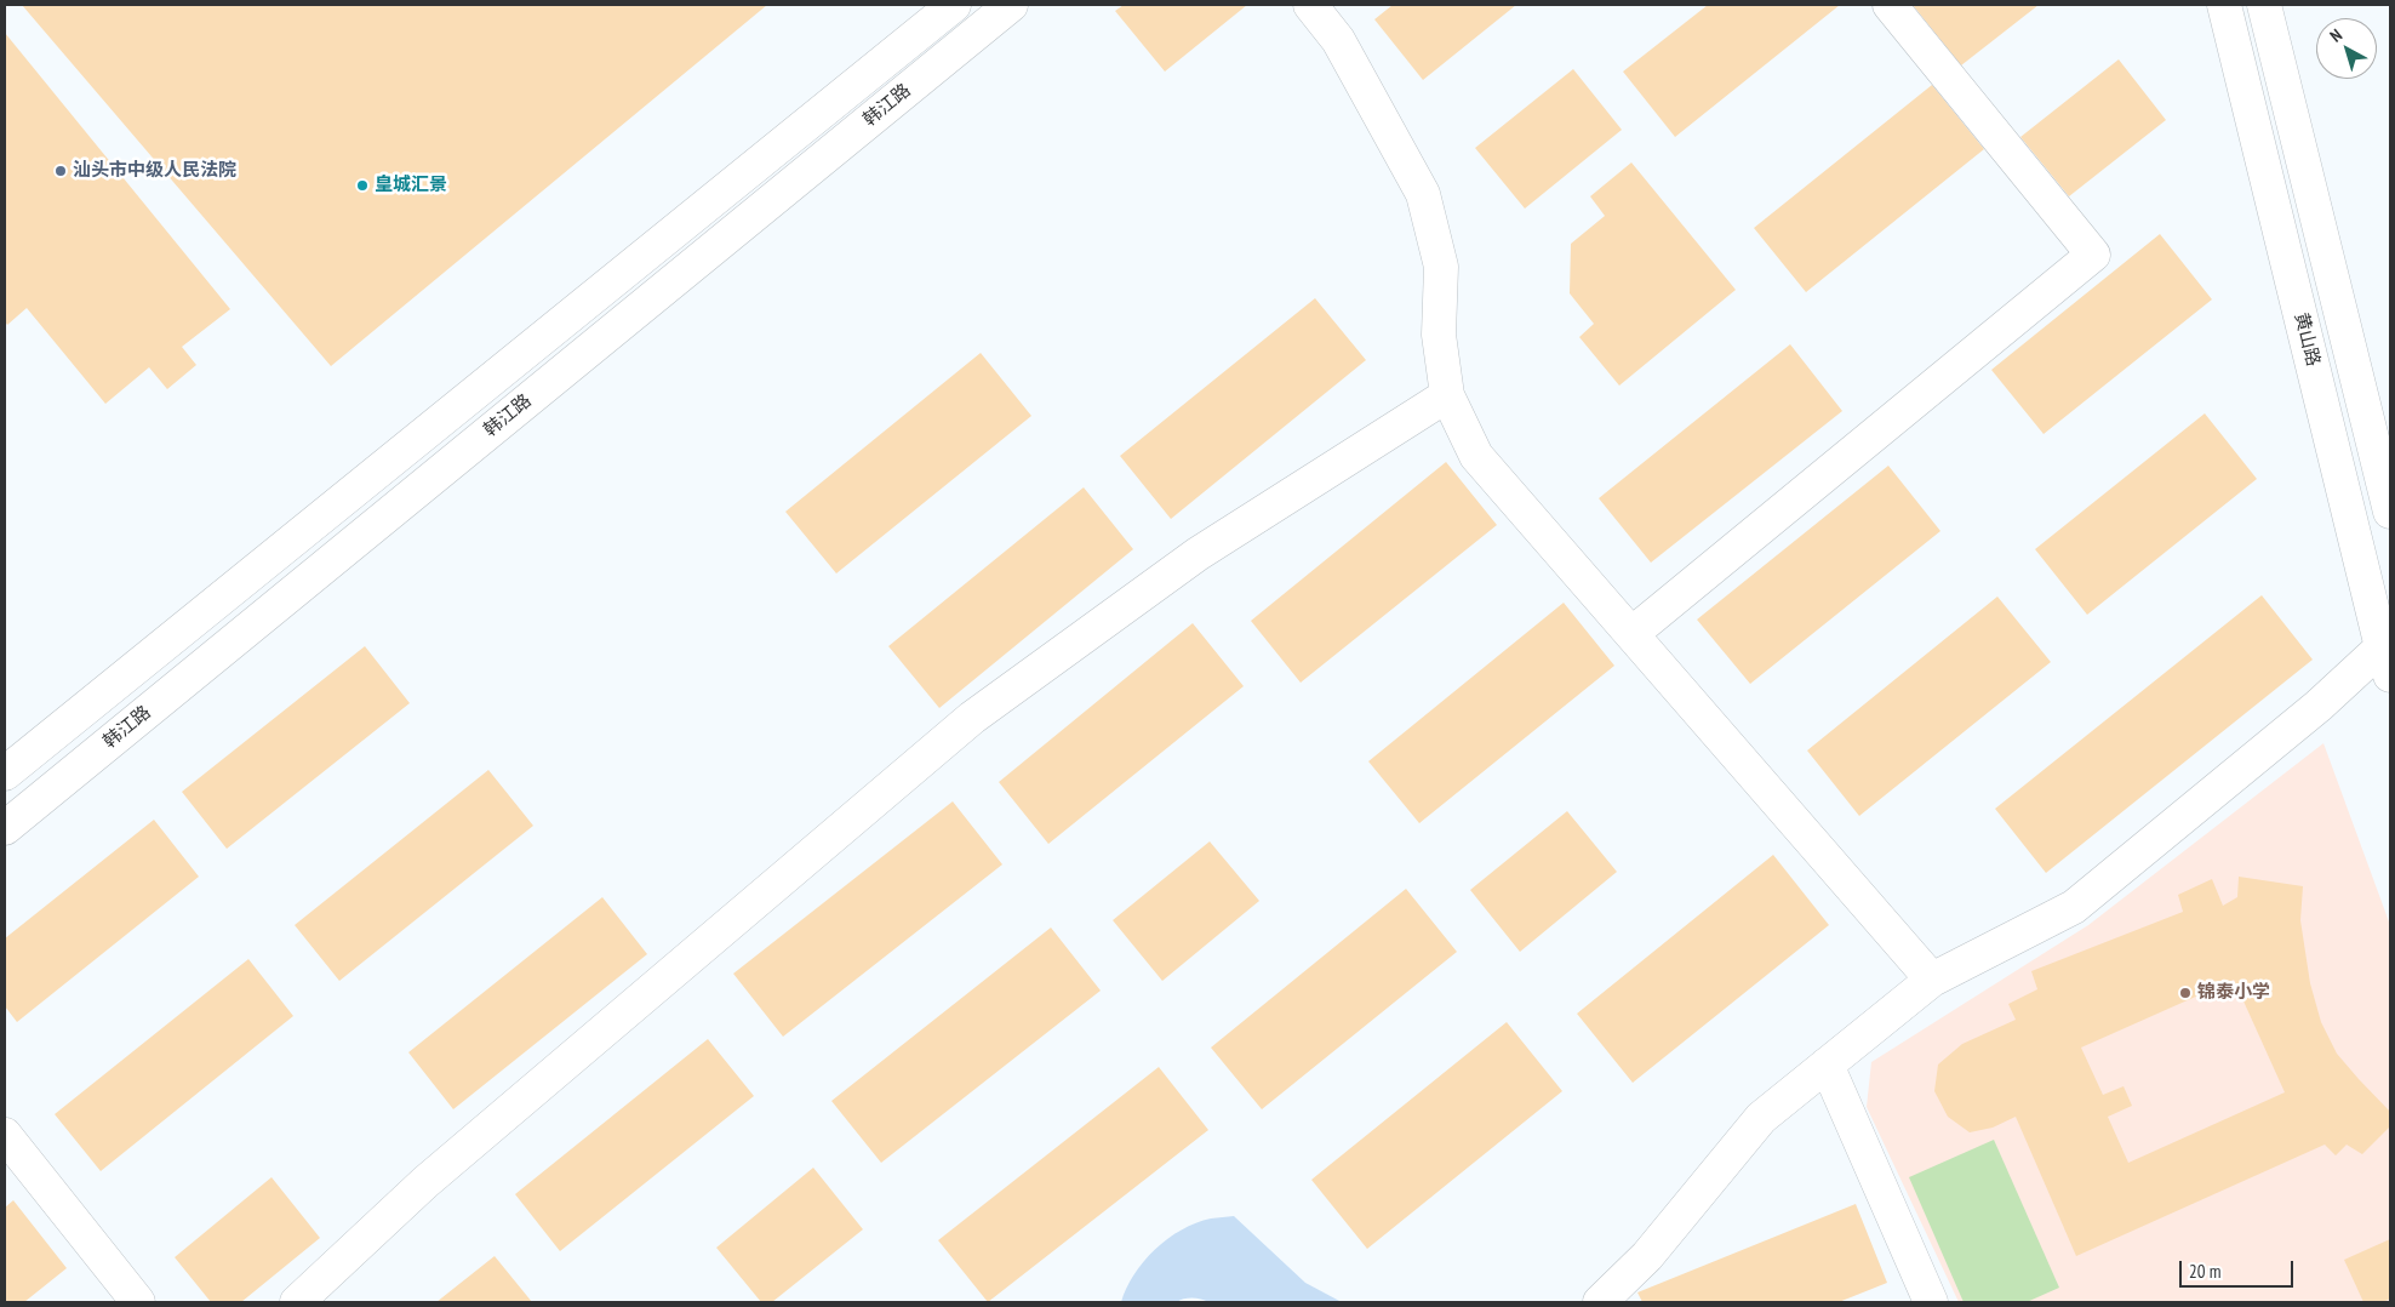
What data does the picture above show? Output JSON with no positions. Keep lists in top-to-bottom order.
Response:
{
  "streets": {
    "street": ["韩江路", "黄山路"]
  },
  "places": ["汕头市中级人民法院", "皇城汇景", "锦泰小学"],
  "scale_bar": "20 m",
  "north": "top left"
}
